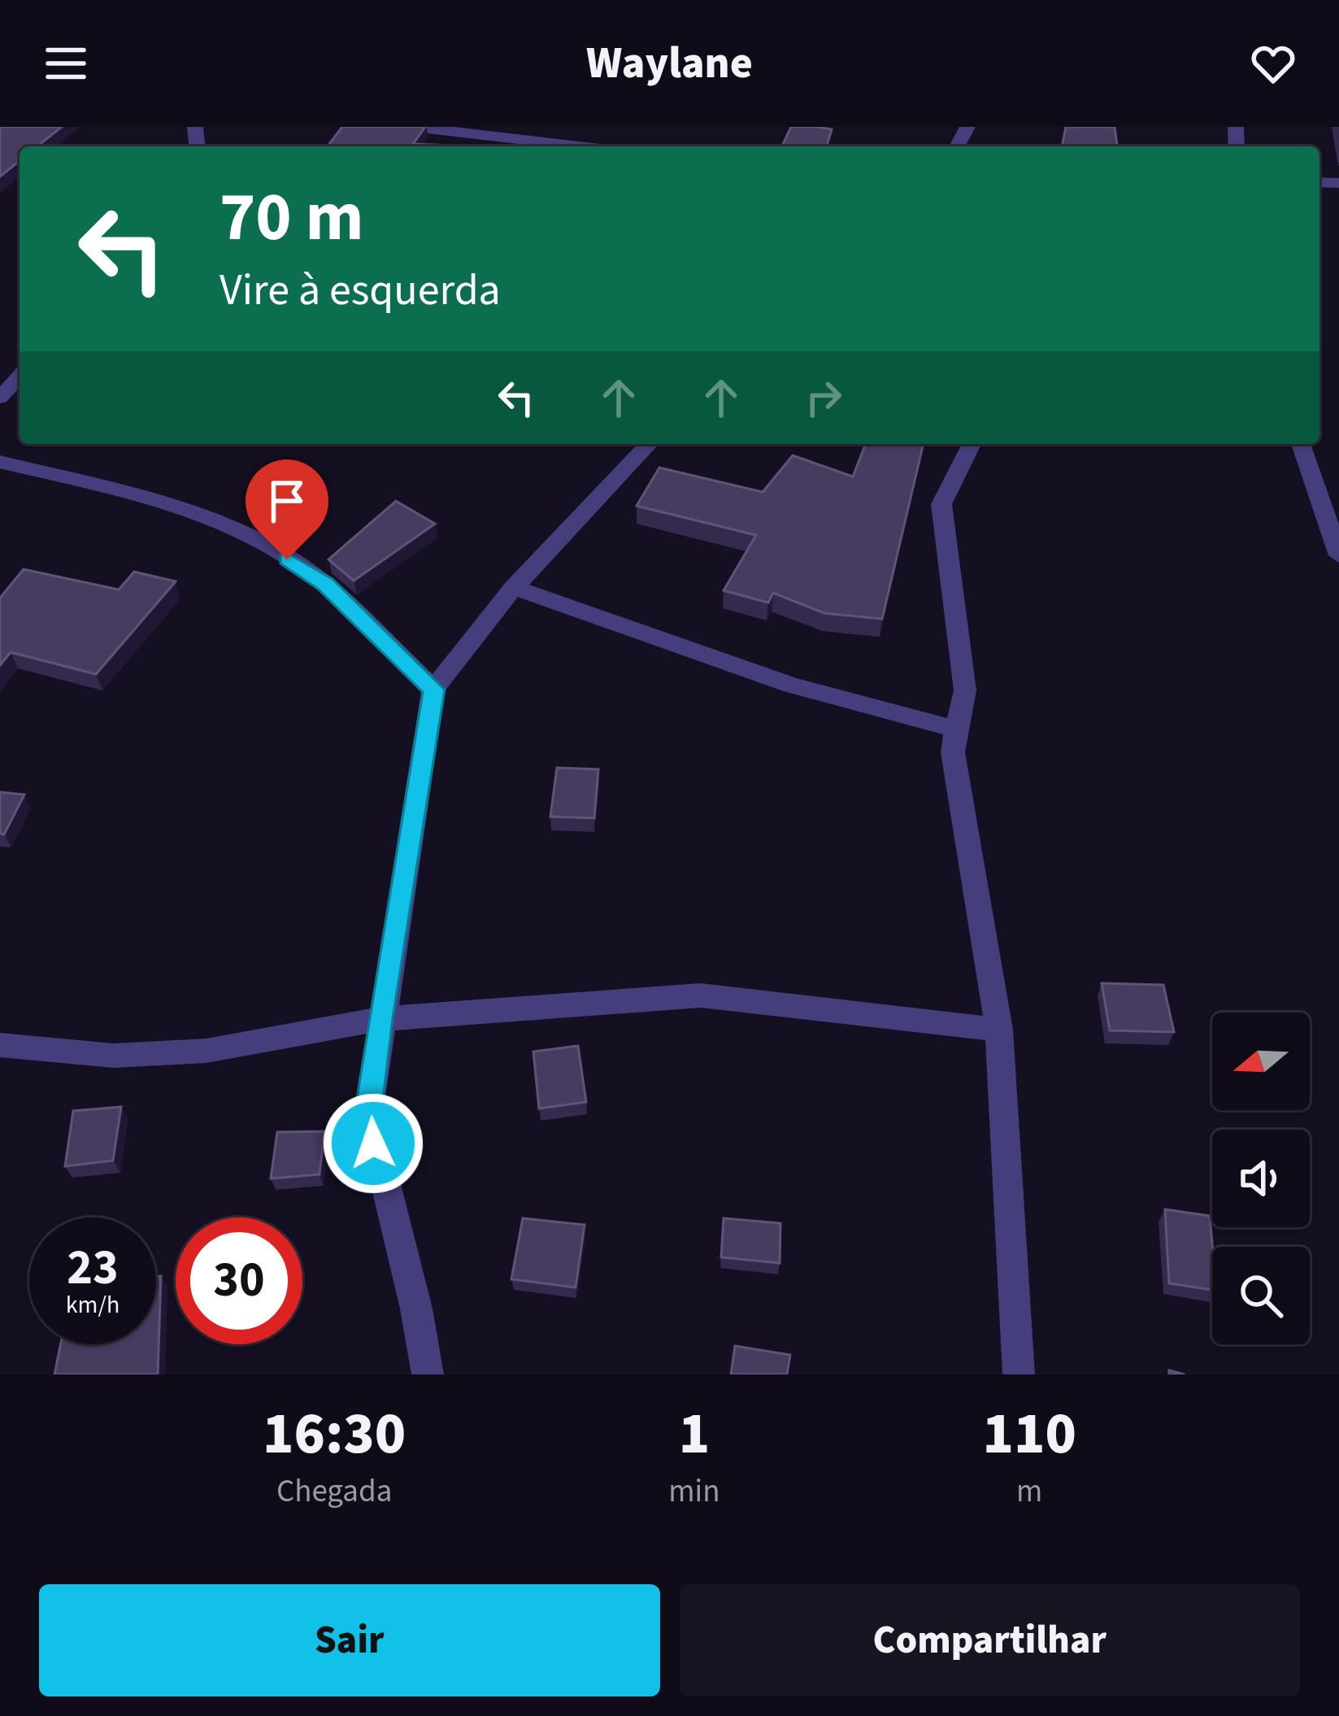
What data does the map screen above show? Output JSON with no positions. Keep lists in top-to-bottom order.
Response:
{
  "north": "left",
  "page": {
    "header": "Waylane",
    "turn": ["70 m", "Vire à esquerda"],
    "speed": "23 km/h",
    "limit": "30",
    "eta": [
      "16:30",
      "Chegada",
      "1",
      "min",
      "110",
      "m"
    ],
    "buttons": ["Sair", "Compartilhar"]
  }
}
